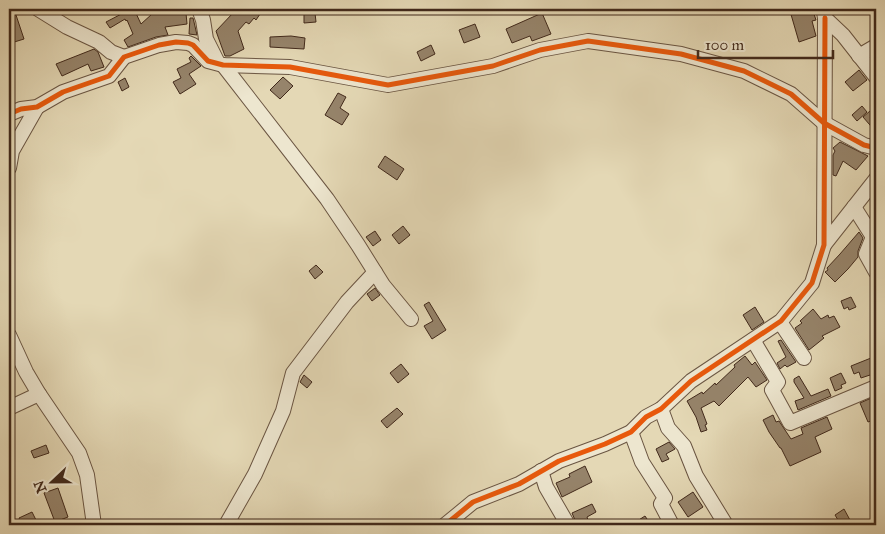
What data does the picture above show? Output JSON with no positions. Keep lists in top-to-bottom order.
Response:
{
  "scale_bar": "100 m",
  "north": "left"
}
